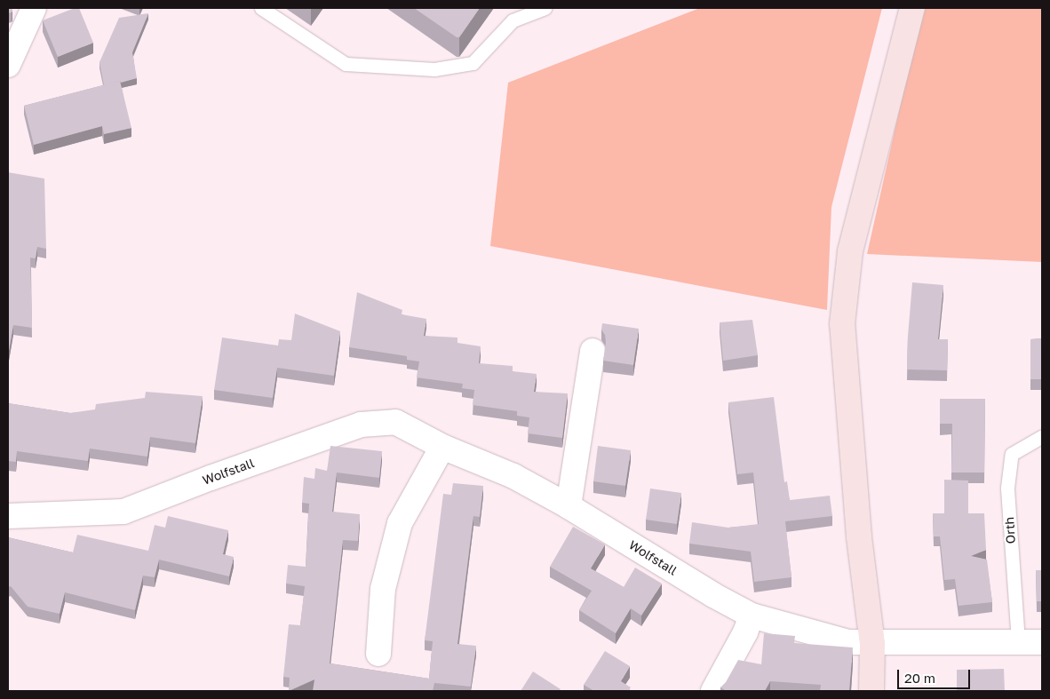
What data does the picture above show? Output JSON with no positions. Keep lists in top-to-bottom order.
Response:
{
  "streets": {
    "street": ["Wolfstall"],
    "lane": ["Orth"]
  },
  "scale_bar": "20 m"
}
